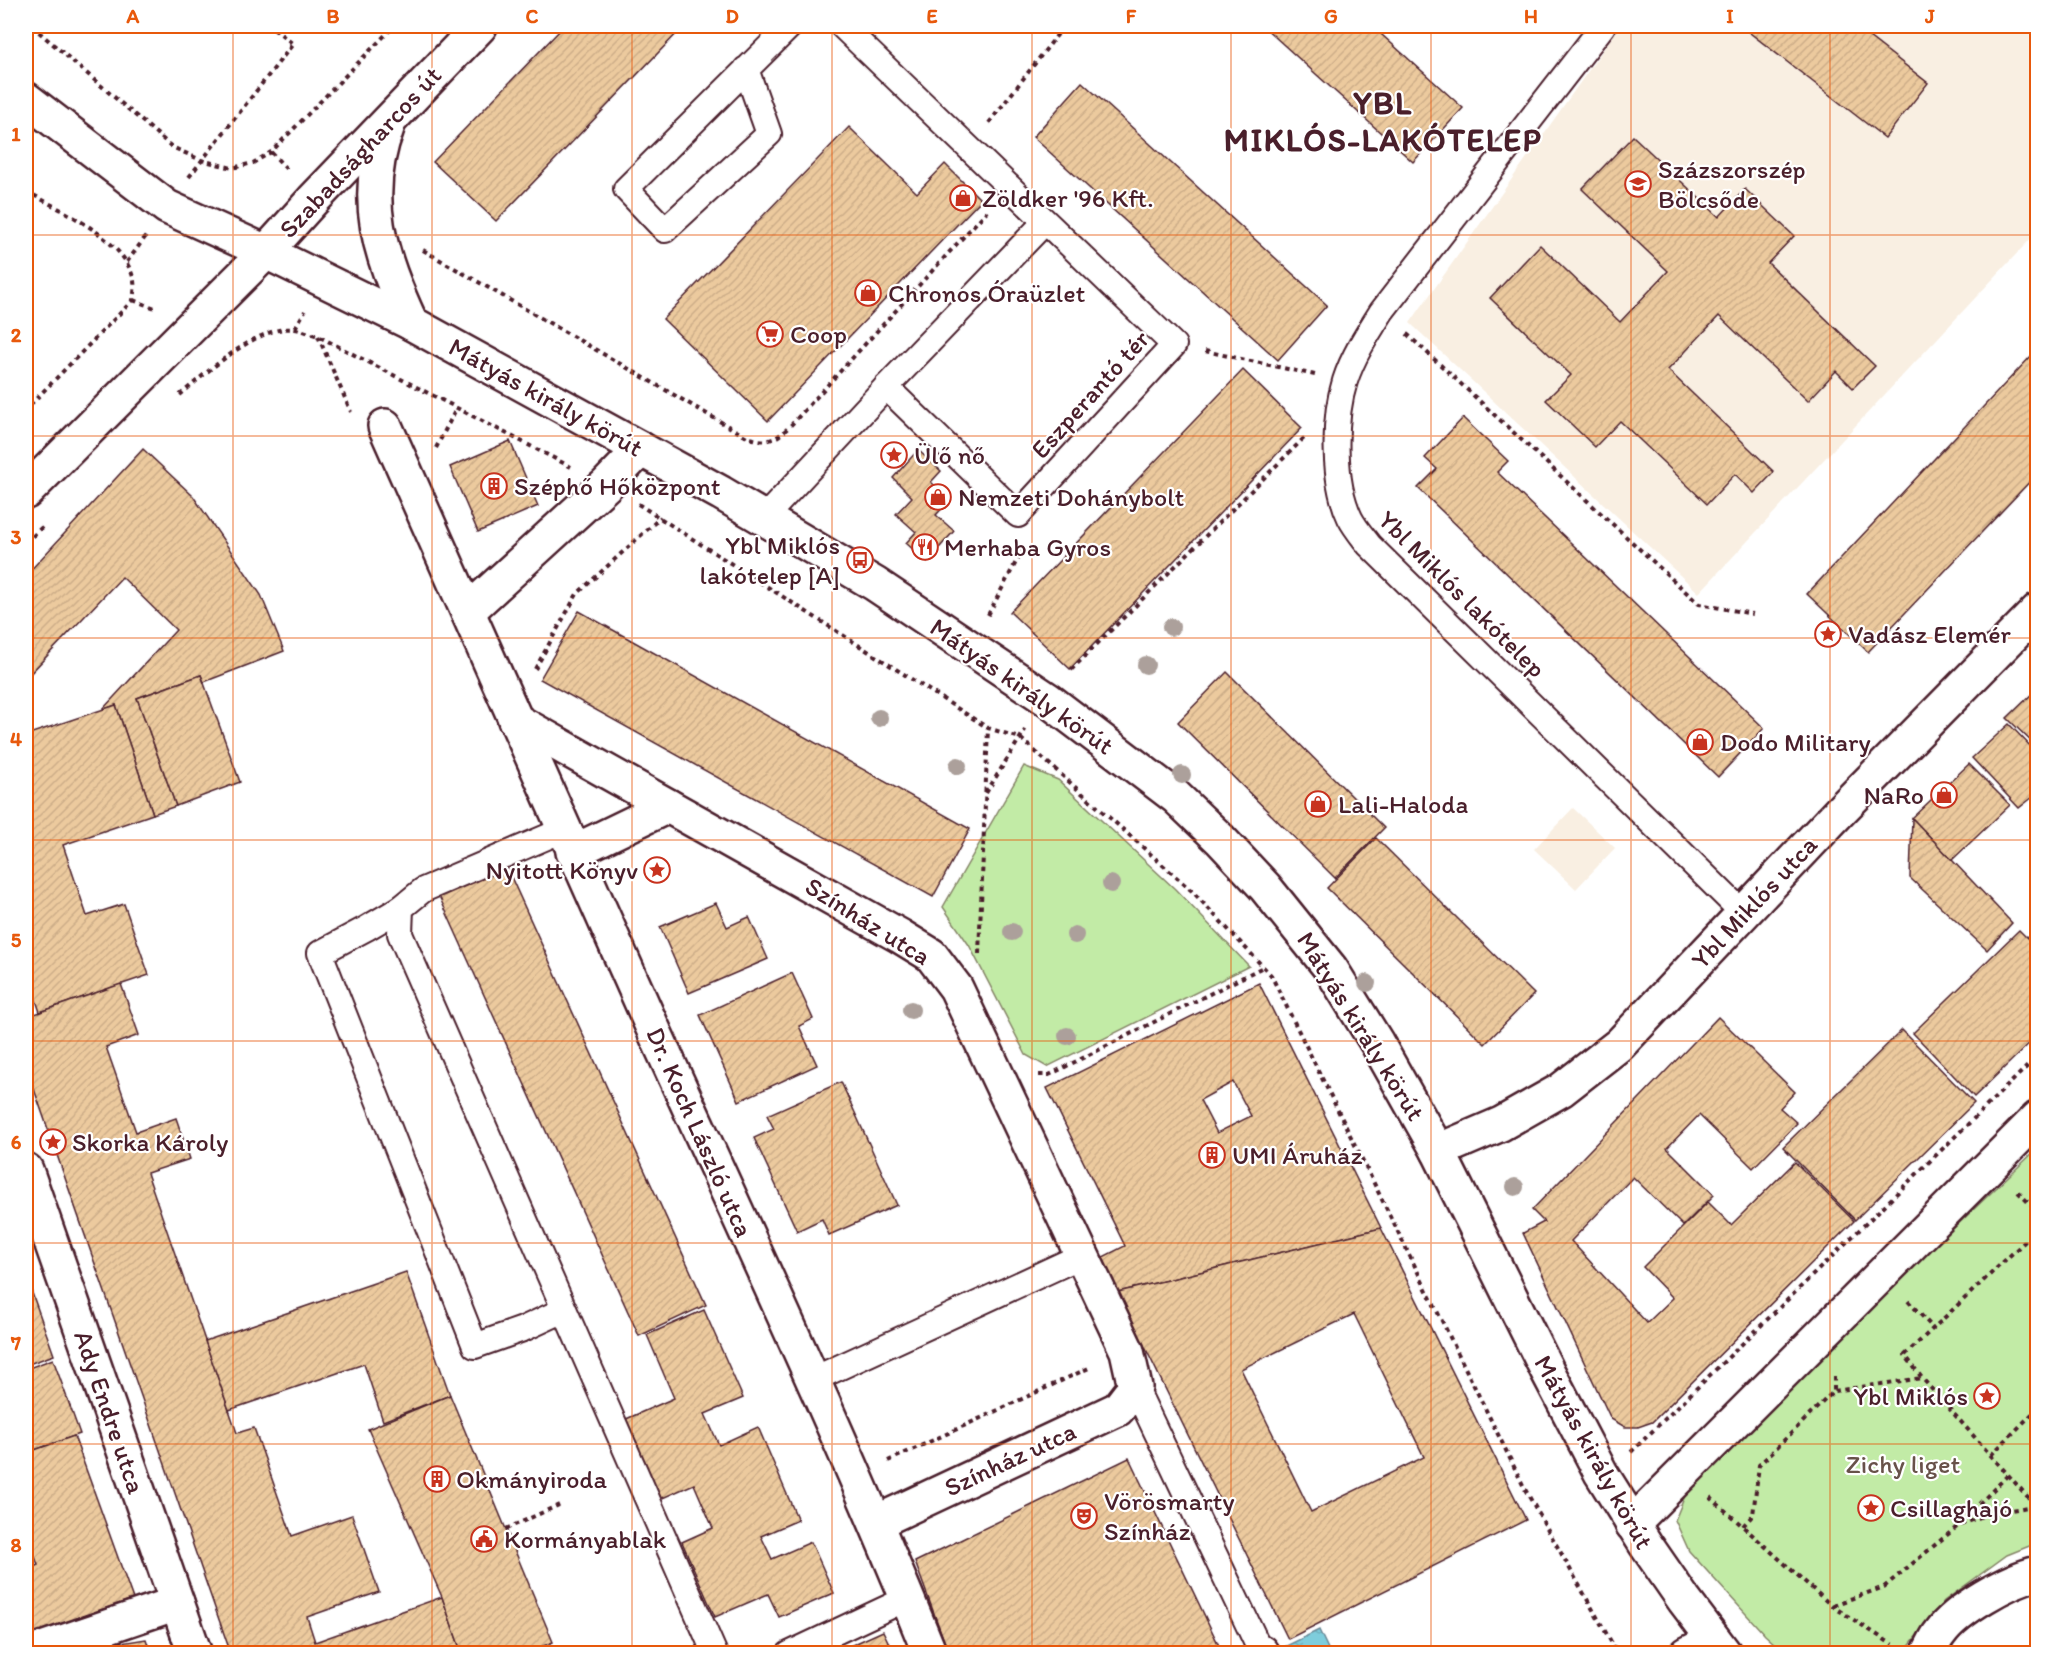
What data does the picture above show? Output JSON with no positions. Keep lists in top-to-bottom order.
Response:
{
  "streets": {
    "street": [
      "Szabadságharcos út",
      "Mátyás király körút",
      "Ybl Miklós utca",
      "Színház utca",
      "Dr. Koch László utca",
      "Ady Endre utca"
    ],
    "lane": ["Eszperantó tér", "Ybl Miklós lakótelep"]
  },
  "crossings": [
    ["Szabadságharcos út", "Mátyás király körút"],
    ["Mátyás király körút", "Ybl Miklós utca"],
    ["Ybl Miklós lakótelep", "Ybl Miklós utca"],
    ["Színház utca", "Dr. Koch László utca"]
  ],
  "districts": ["YBL MIKLÓS-LAKÓTELEP"],
  "parks": ["Zichy liget"],
  "places": {
    "school or university": ["Százszorszép Bölcsőde"],
    "shop": [
      "Zöldker '96 Kft.",
      "Chronos Óraüzlet",
      "Nemzeti Dohánybolt",
      "Dodo Military",
      "NaRo",
      "Lali-Haloda"
    ],
    "supermarket": ["Coop"],
    "place": [
      "Ülő nő",
      "Vadász Elemér",
      "Nyitott Könyv",
      "Skorka Károly",
      "Ybl Miklós",
      "Csillaghajó"
    ],
    "building": ["Széphő Hőközpont", "UMI Áruház", "Okmányiroda"],
    "restaurant": ["Merhaba Gyros"],
    "bus stop": ["Ybl Miklós lakótelep [A]"],
    "theatre": ["Vörösmarty Színház"],
    "public building": ["Kormányablak"]
  },
  "grid": {
    "columns": [
      "A",
      "B",
      "C",
      "D",
      "E",
      "F",
      "G",
      "H",
      "I",
      "J"
    ],
    "rows": [
      "1",
      "2",
      "3",
      "4",
      "5",
      "6",
      "7",
      "8"
    ]
  }
}
